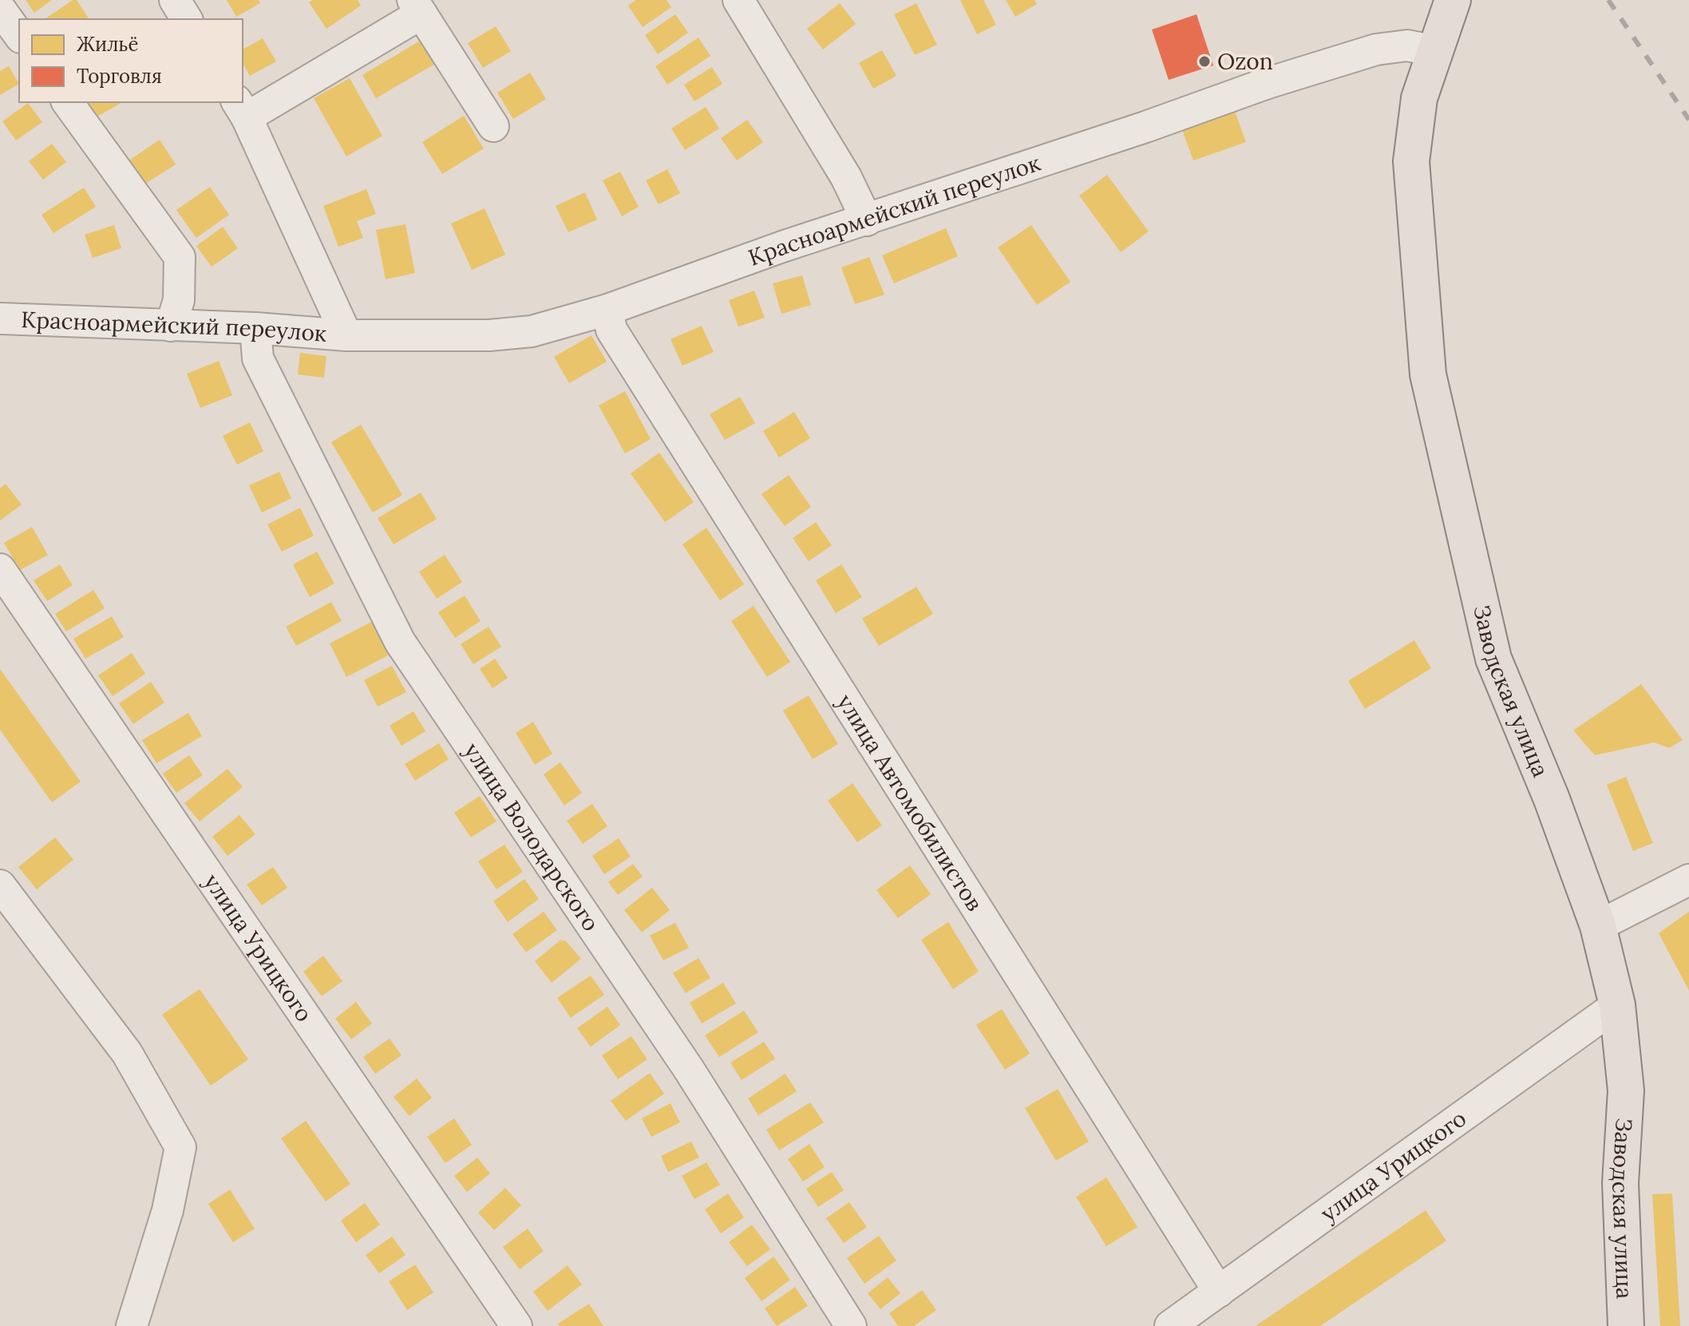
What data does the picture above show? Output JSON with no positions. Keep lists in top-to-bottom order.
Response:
{
  "streets": {
    "main road": ["Заводская улица"],
    "street": [
      "Красноармейский переулок",
      "улица Автомобилистов",
      "улица Володарского",
      "улица Урицкого"
    ]
  },
  "crossings": [
    ["Красноармейский переулок", "Заводская улица"],
    ["Красноармейский переулок", "улица Автомобилистов"],
    ["Красноармейский переулок", "улица Володарского"],
    ["Заводская улица", "улица Урицкого"],
    ["улица Автомобилистов", "улица Урицкого"]
  ],
  "places": ["Ozon"],
  "legend": ["Жильё", "Торговля"]
}
